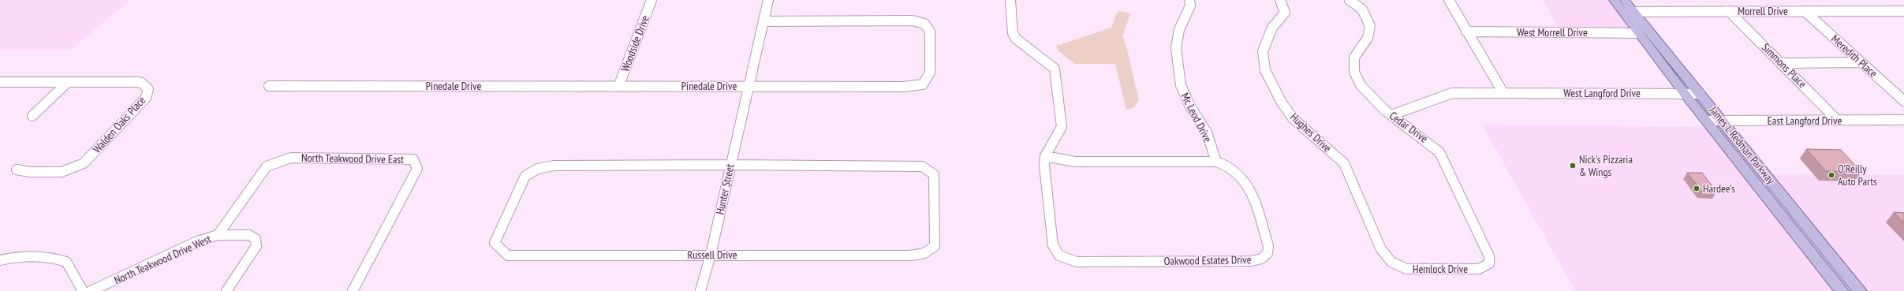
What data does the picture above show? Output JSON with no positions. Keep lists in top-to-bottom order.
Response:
{
  "streets": {
    "main road": ["James L Redman Parkway"],
    "street": [
      "Morrell Drive",
      "West Morrell Drive",
      "Woodside Drive",
      "Meredith Place",
      "Simmons Place",
      "Pinedale Drive",
      "West Langford Drive",
      "Mc Leod Drive",
      "East Langford Drive",
      "Walden Oaks Place",
      "Cedar Drive",
      "Hughes Drive",
      "North Teakwood Drive East",
      "Hunter Street",
      "Russell Drive",
      "North Teakwood Drive West",
      "Oakwood Estates Drive",
      "Hemlock Drive"
    ]
  },
  "crossings": [
    ["Morrell Drive", "Meredith Place"],
    ["Morrell Drive", "Simmons Place"],
    ["Morrell Drive", "James L Redman Parkway"],
    ["West Morrell Drive", "James L Redman Parkway"],
    ["Woodside Drive", "Pinedale Drive"],
    ["Simmons Place", "East Langford Drive"],
    ["Pinedale Drive", "Hunter Street"],
    ["West Langford Drive", "Cedar Drive"],
    ["West Langford Drive", "James L Redman Parkway"],
    ["Mc Leod Drive", "Oakwood Estates Drive"],
    ["East Langford Drive", "James L Redman Parkway"],
    ["Cedar Drive", "Hemlock Drive"],
    ["Hughes Drive", "Hemlock Drive"],
    ["North Teakwood Drive East", "North Teakwood Drive West"],
    ["Hunter Street", "Russell Drive"]
  ],
  "places": ["Nick's Pizzaria & Wings", "O'Reilly Auto Parts", "Hardee's"]
}
